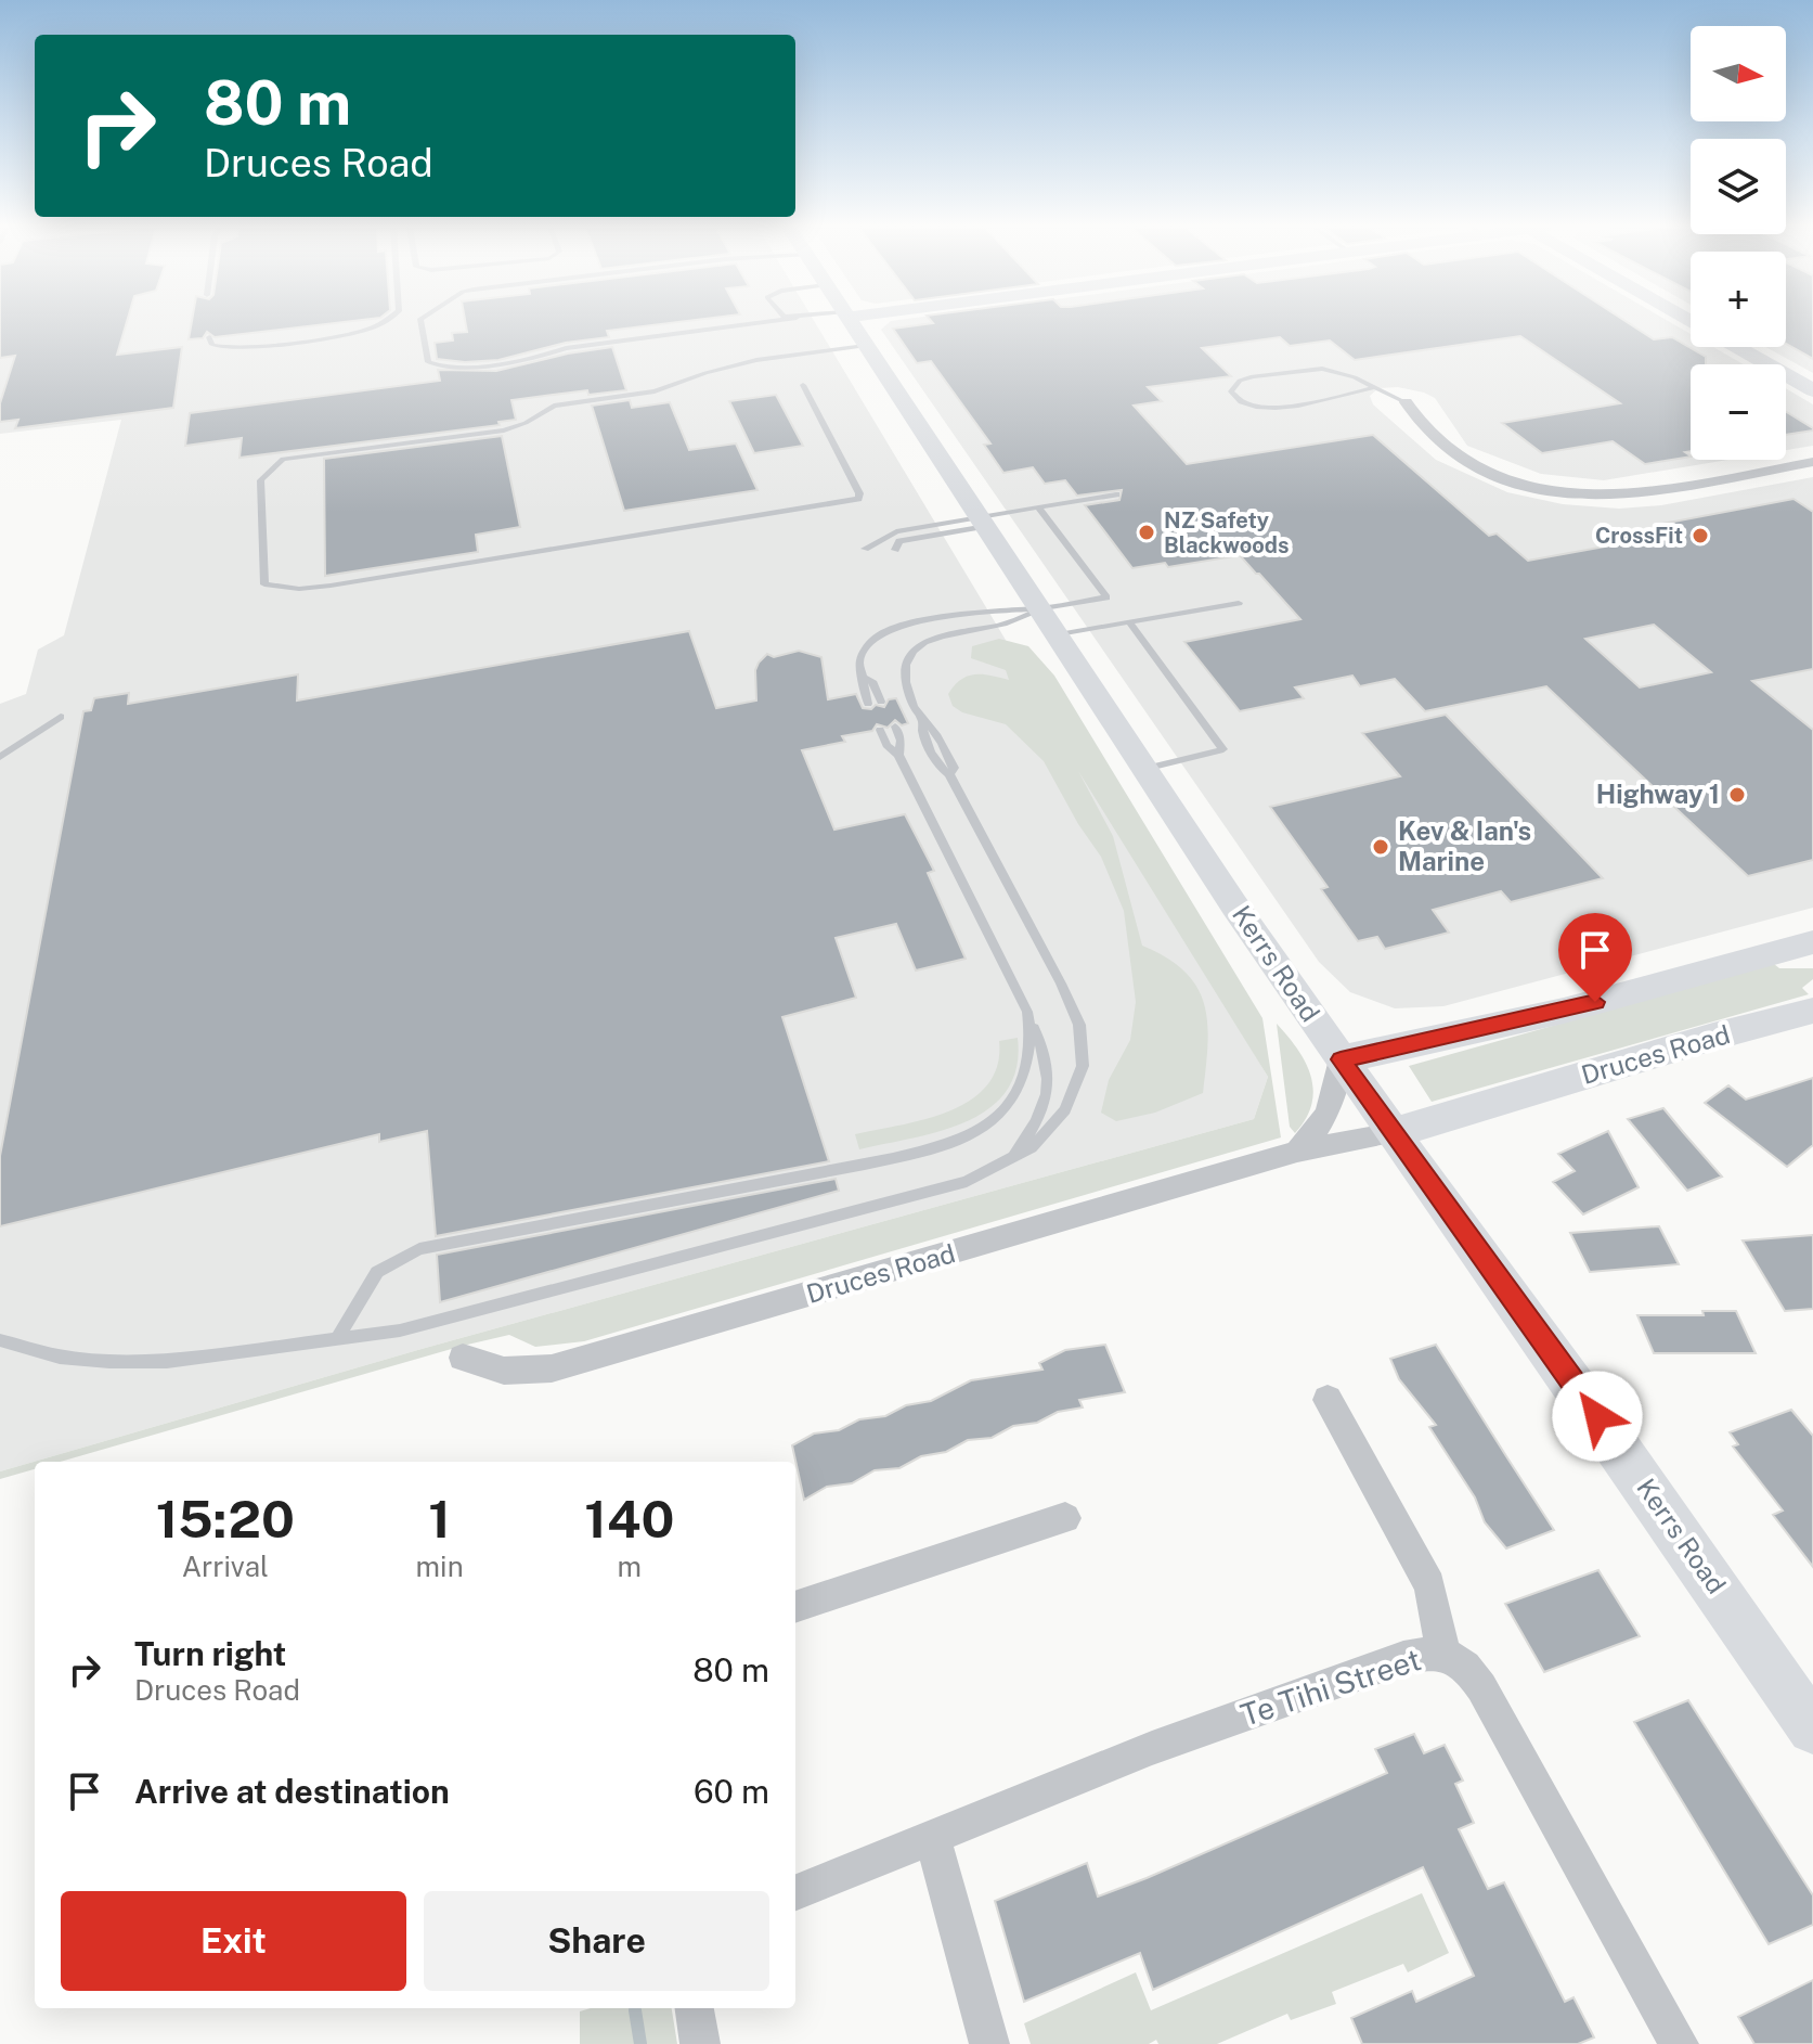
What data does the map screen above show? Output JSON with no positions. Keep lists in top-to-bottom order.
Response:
{
  "streets": {
    "main road": ["Kerrs Road", "Druces Road"],
    "street": ["Te Tihi Street"]
  },
  "crossings": [
    ["Kerrs Road", "Druces Road"]
  ],
  "places": [
    "NZ Safety Blackwoods",
    "CrossFit",
    "Highway 1",
    "Kev & Ian's Marine"
  ],
  "north": "right",
  "page": {
    "map_buttons": ["+", "−"],
    "turn": ["80 m", "Druces Road"],
    "eta": [
      "15:20",
      "Arrival",
      "1",
      "min",
      "140",
      "m"
    ],
    "list": [
      {
        "name": "Turn right",
        "note": "Druces Road",
        "value": "80 m"
      },
      {
        "name": "Arrive at destination",
        "value": "60 m"
      }
    ],
    "buttons": ["Exit", "Share"]
  }
}
